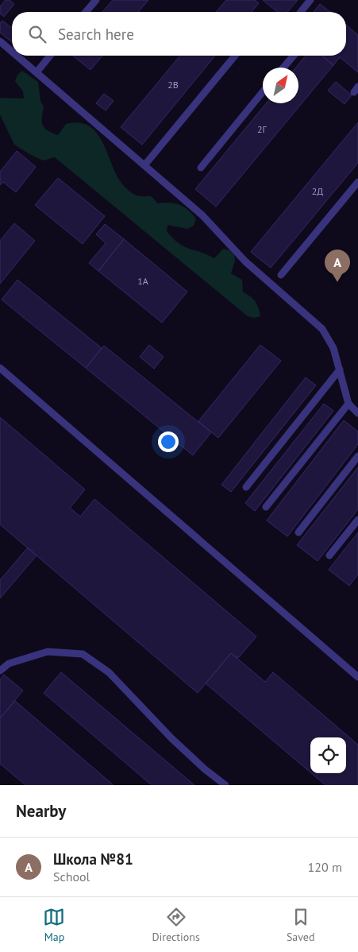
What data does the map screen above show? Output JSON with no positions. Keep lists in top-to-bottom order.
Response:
{
  "house_numbers": [
    "2В",
    "2Г",
    "2Д",
    "1А"
  ],
  "north": "top right",
  "page": {
    "search": "Search here",
    "pins": "A",
    "heading": "Nearby",
    "list": [
      {
        "mark": "A",
        "name": "Школа №81",
        "note": "School",
        "value": "120 m"
      }
    ],
    "nav": ["Map", "Directions", "Saved"]
  }
}
